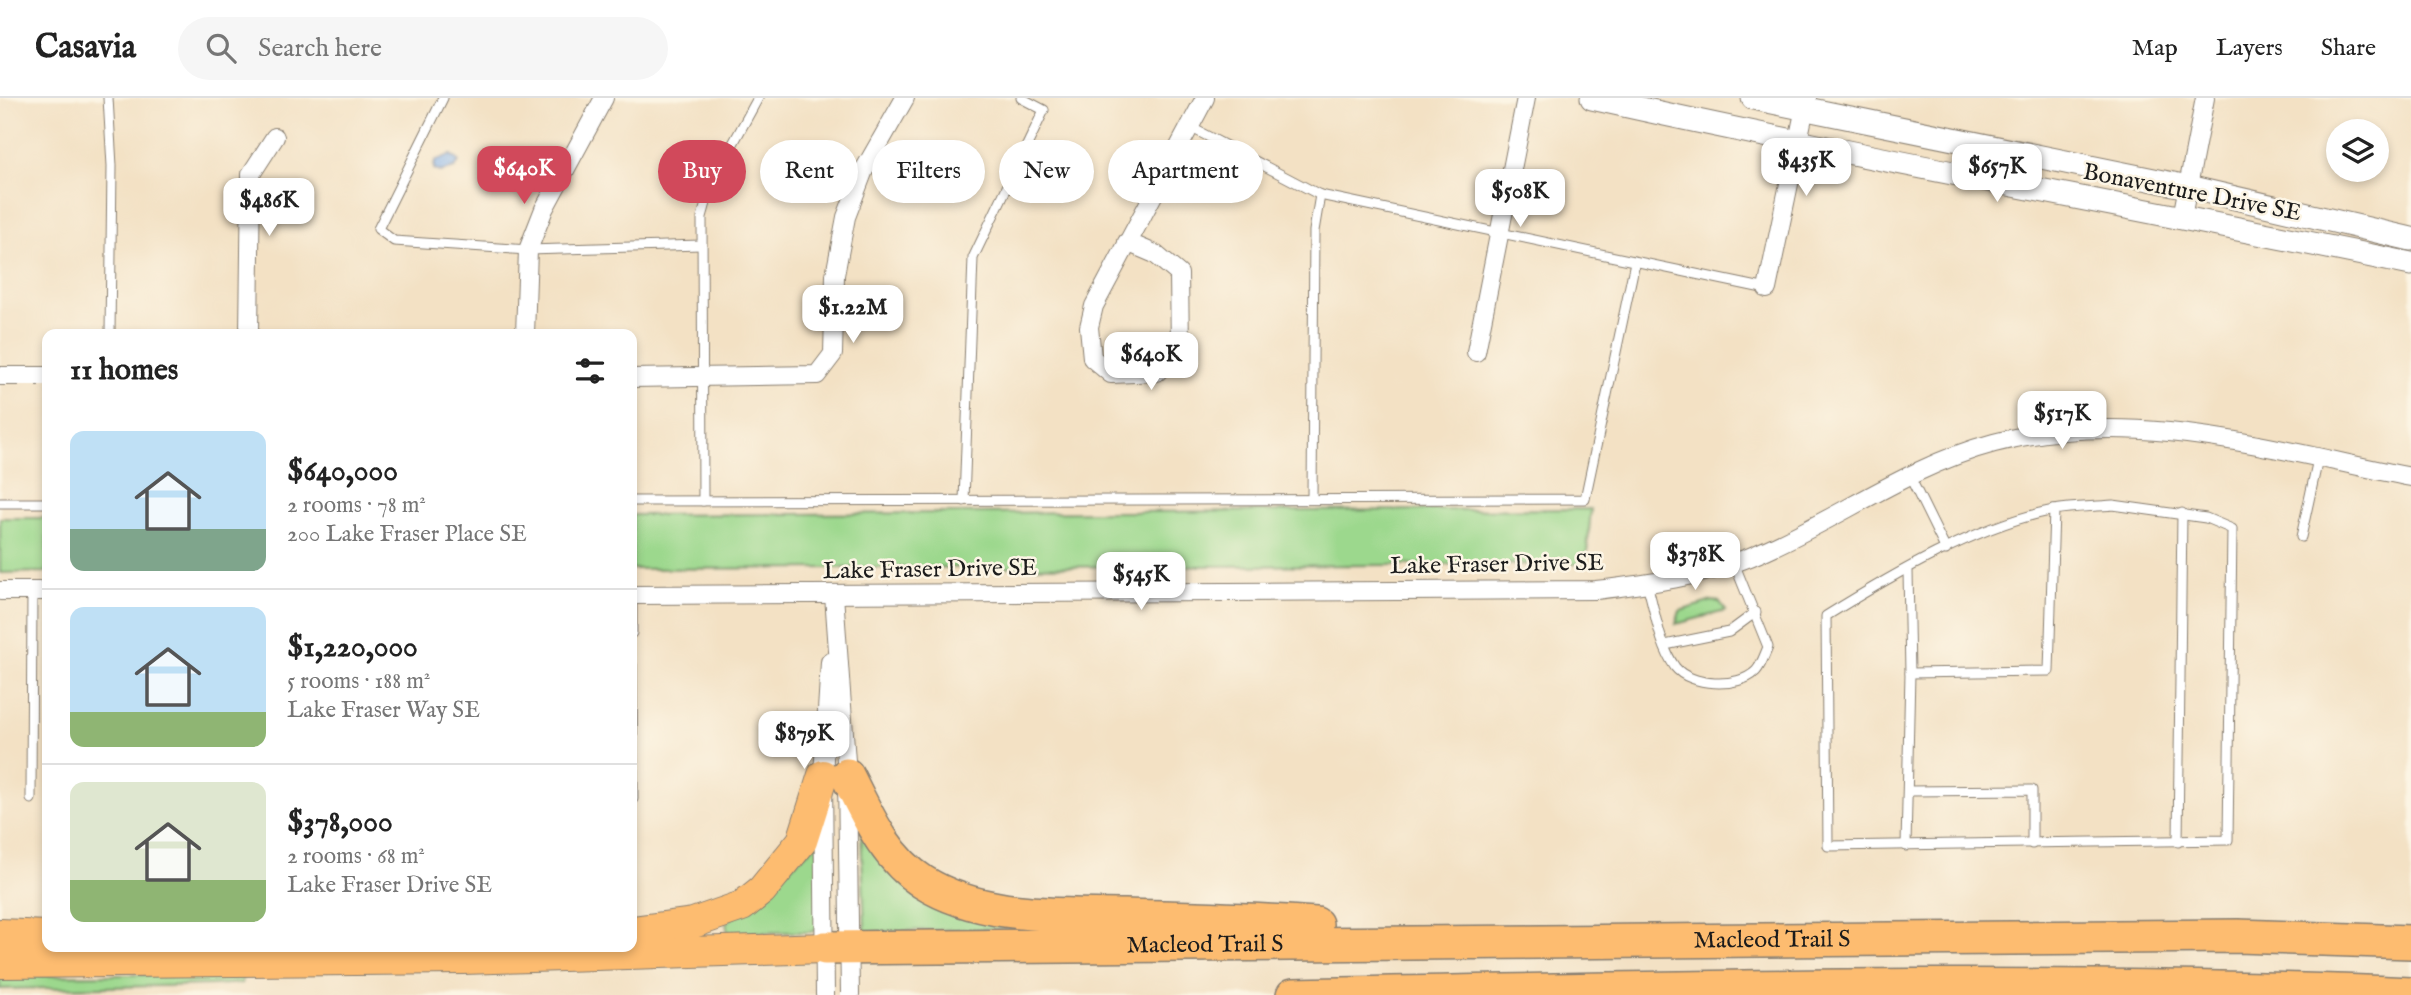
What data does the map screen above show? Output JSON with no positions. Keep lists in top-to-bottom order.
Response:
{
  "streets": {
    "highway": ["Macleod Trail S"],
    "street": ["Bonaventure Drive SE", "Lake Fraser Drive SE"]
  },
  "page": {
    "header": "Casavia",
    "search": "Search here",
    "nav": ["Map", "Layers", "Share"],
    "price": [
      "$435K",
      "$657K",
      "$640K",
      "$508K",
      "$486K",
      "$1.22M",
      "$640K",
      "$517K",
      "$378K",
      "$545K",
      "$879K"
    ],
    "chip": [
      "Buy",
      "Rent",
      "Filters",
      "New",
      "Apartment"
    ],
    "heading": "11 homes",
    "list": [
      {
        "name": "$640,000",
        "note": "2 rooms · 78 m² · 200 Lake Fraser Place SE"
      },
      {
        "name": "$1,220,000",
        "note": "5 rooms · 188 m² · Lake Fraser Way SE"
      },
      {
        "name": "$378,000",
        "note": "2 rooms · 68 m² · Lake Fraser Drive SE"
      }
    ]
  }
}
